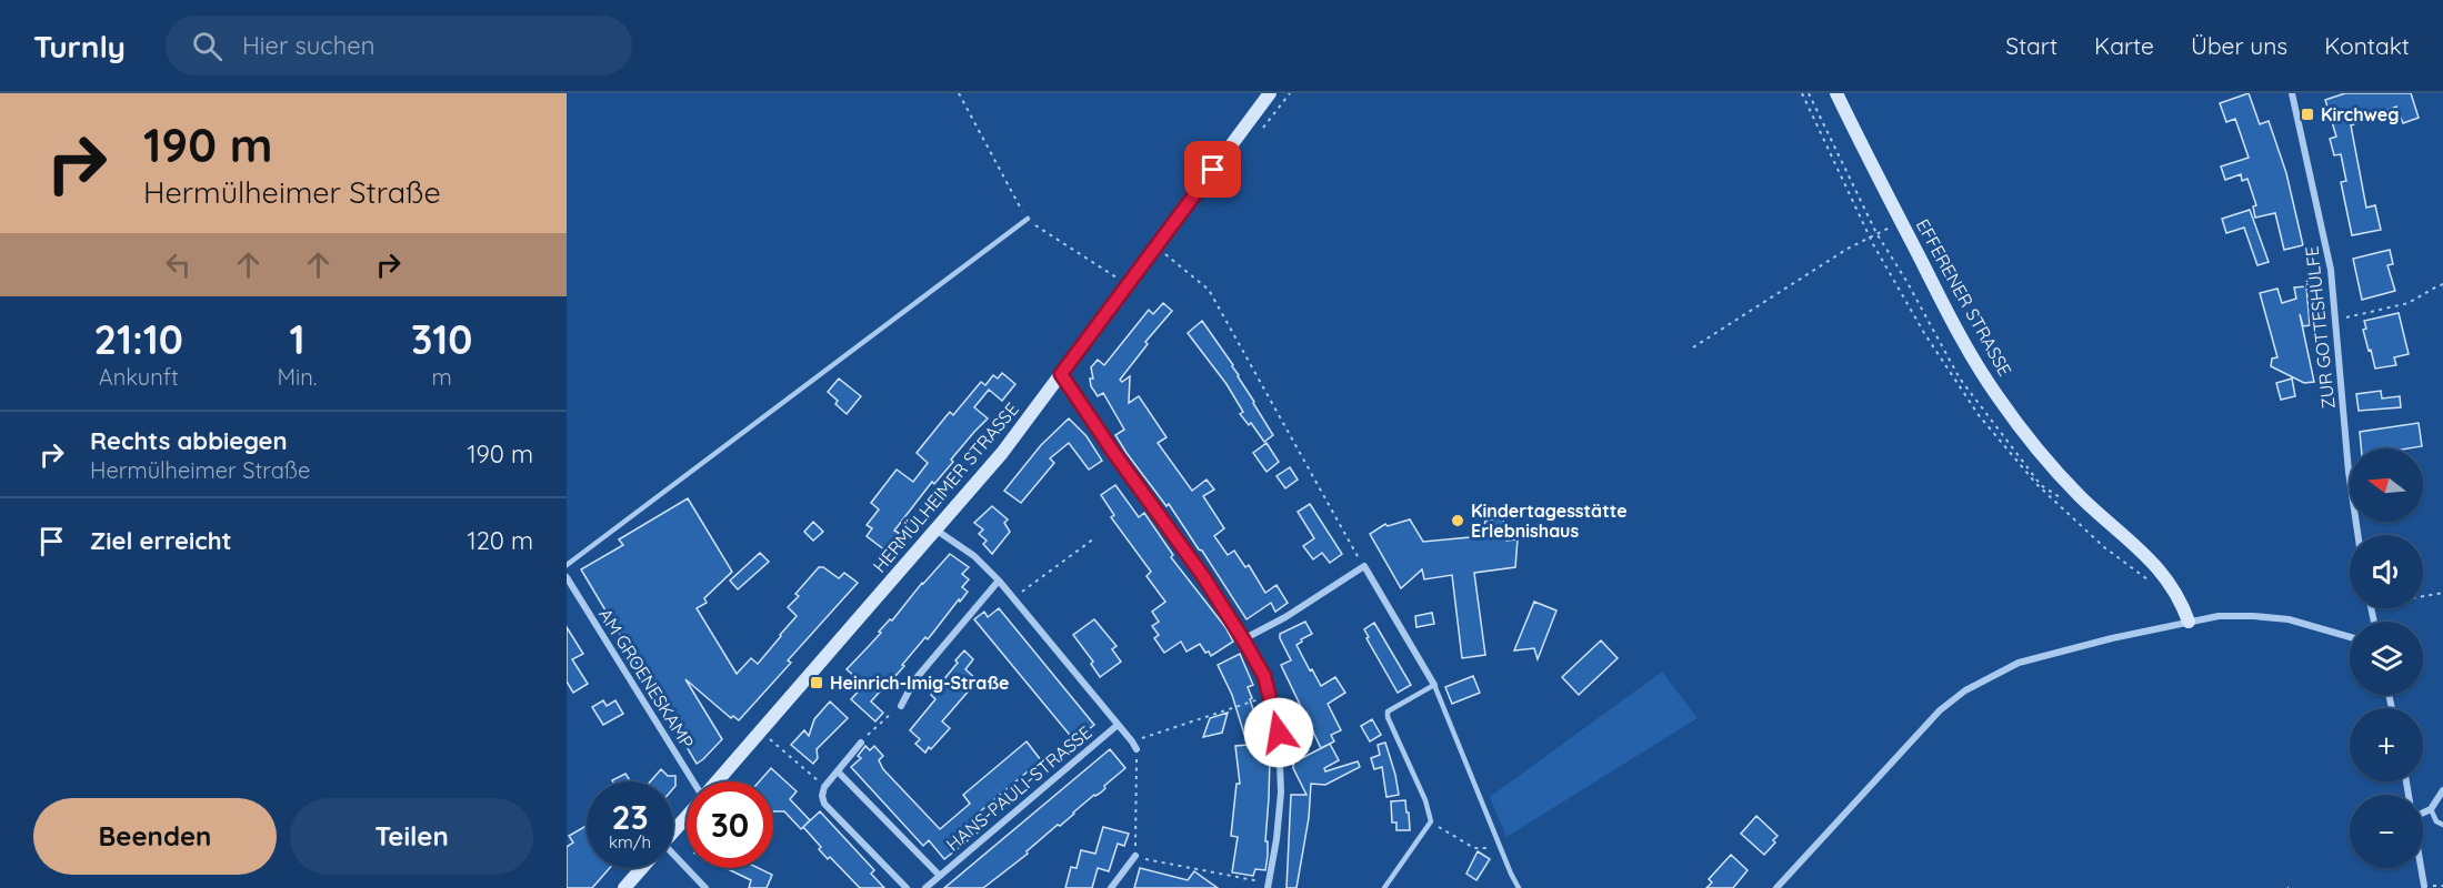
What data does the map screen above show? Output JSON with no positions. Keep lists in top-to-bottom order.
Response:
{
  "streets": {
    "street": [
      "EFFERENER STRASSE",
      "ZUR GOTTESHÜLFE",
      "HERMÜLHEIMER STRASSE",
      "AM GROENESKAMP",
      "HANS-PAULI-STRASSE"
    ]
  },
  "places": {
    "transit": ["Kirchweg", "Heinrich-Imig-Straße"],
    "other": ["Kindertagesstätte Erlebnishaus"]
  },
  "north": "left",
  "page": {
    "header": "Turnly",
    "search": "Hier suchen",
    "nav": [
      "Start",
      "Karte",
      "Über uns",
      "Kontakt"
    ],
    "turn": ["190 m", "Hermülheimer Straße"],
    "eta": [
      "21:10",
      "Ankunft",
      "1",
      "Min.",
      "310",
      "m"
    ],
    "list": [
      {
        "name": "Rechts abbiegen",
        "note": "Hermülheimer Straße",
        "value": "190 m"
      },
      {
        "name": "Ziel erreicht",
        "value": "120 m"
      }
    ],
    "map_buttons": ["+", "−"],
    "speed": "23 km/h",
    "limit": "30",
    "buttons": ["Beenden", "Teilen"]
  }
}
